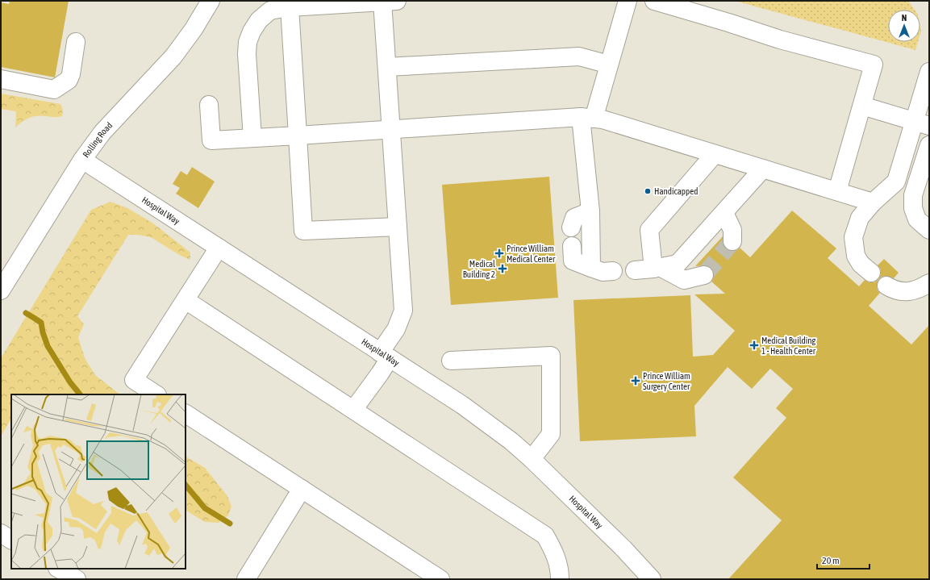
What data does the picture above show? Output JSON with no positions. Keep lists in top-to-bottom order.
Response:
{
  "streets": {
    "street": ["Rolling Road", "Hospital Way"]
  },
  "crossings": [
    ["Rolling Road", "Hospital Way"]
  ],
  "places": {
    "other": ["Handicapped"],
    "health": [
      "Prince William Medical Center",
      "Medical Building 2",
      "Medical Building 1 - Health Center",
      "Prince William Surgery Center"
    ]
  },
  "scale_bar": "20 m",
  "north": "top"
}
